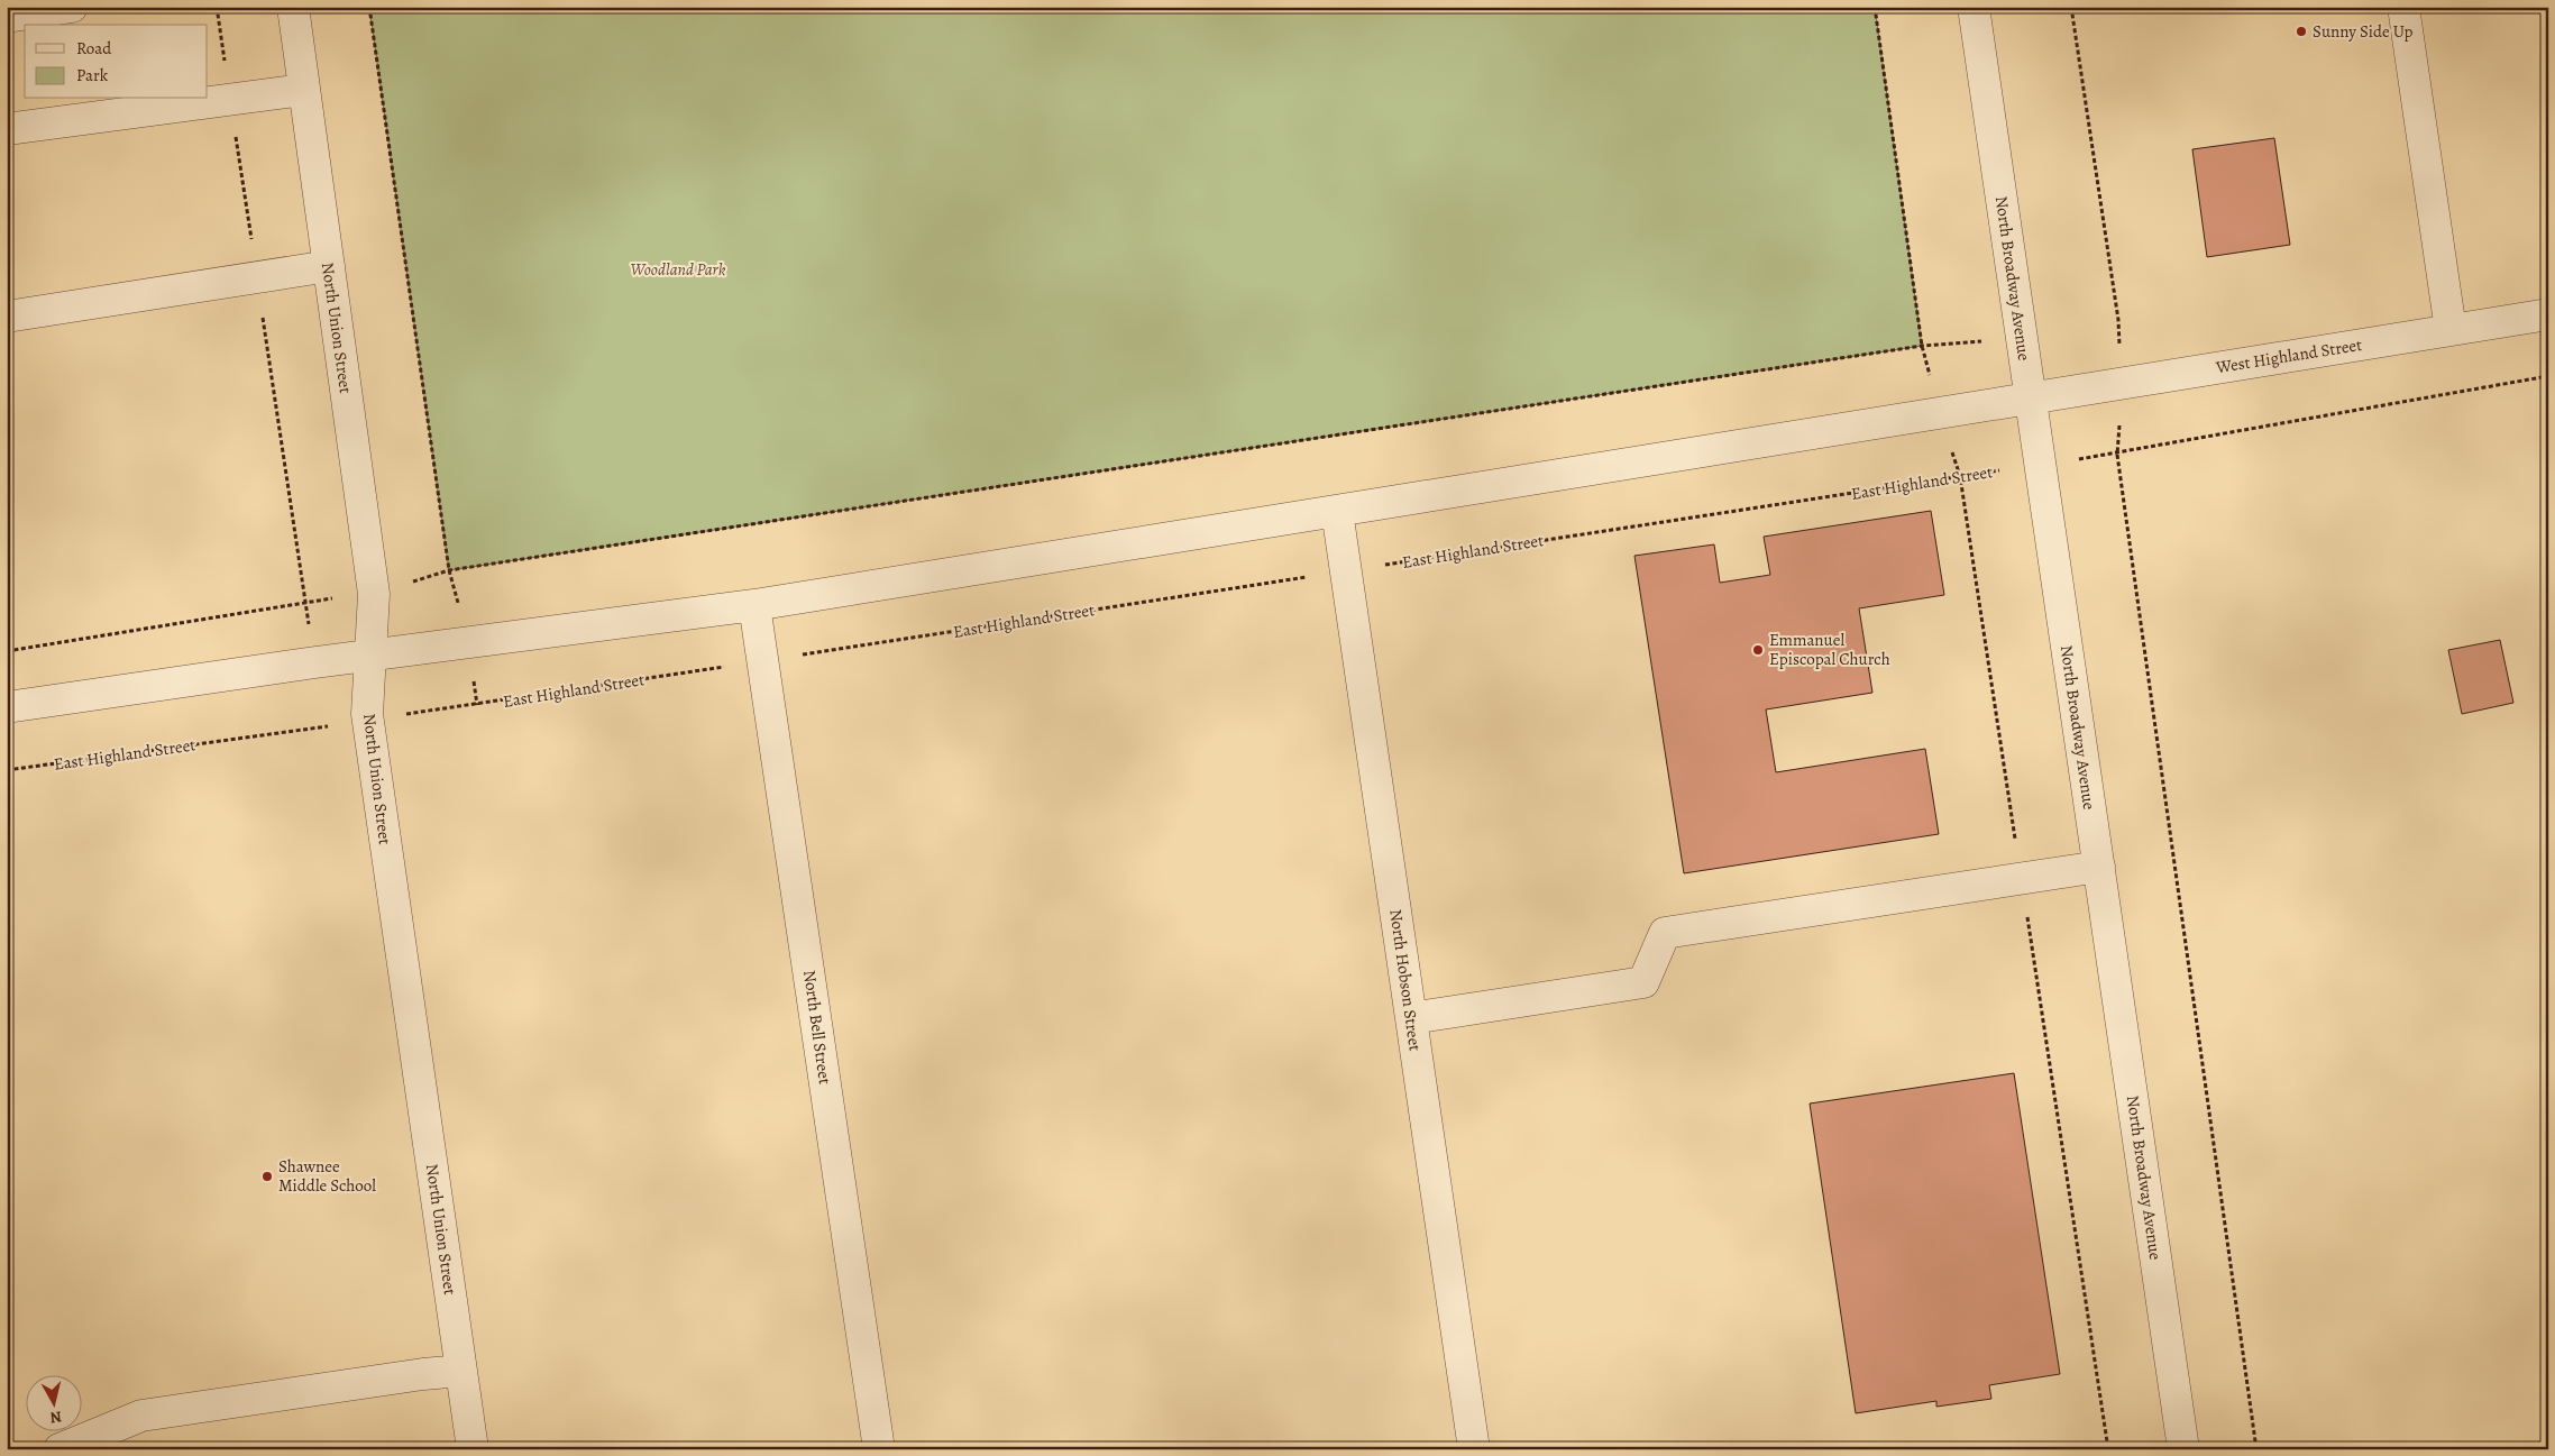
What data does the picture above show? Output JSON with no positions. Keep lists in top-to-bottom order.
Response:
{
  "streets": {
    "street": [
      "North Broadway Avenue",
      "North Union Street",
      "West Highland Street",
      "North Hobson Street",
      "North Bell Street"
    ],
    "path": ["East Highland Street"]
  },
  "crossings": [
    ["North Broadway Avenue", "West Highland Street"],
    ["North Broadway Avenue", "East Highland Street"],
    ["North Union Street", "East Highland Street"],
    ["East Highland Street", "North Hobson Street"],
    ["East Highland Street", "North Bell Street"]
  ],
  "parks": ["Woodland Park"],
  "places": ["Sunny Side Up", "Emmanuel Episcopal Church", "Shawnee Middle School"],
  "legend": ["Road", "Park"],
  "north": "bottom"
}
